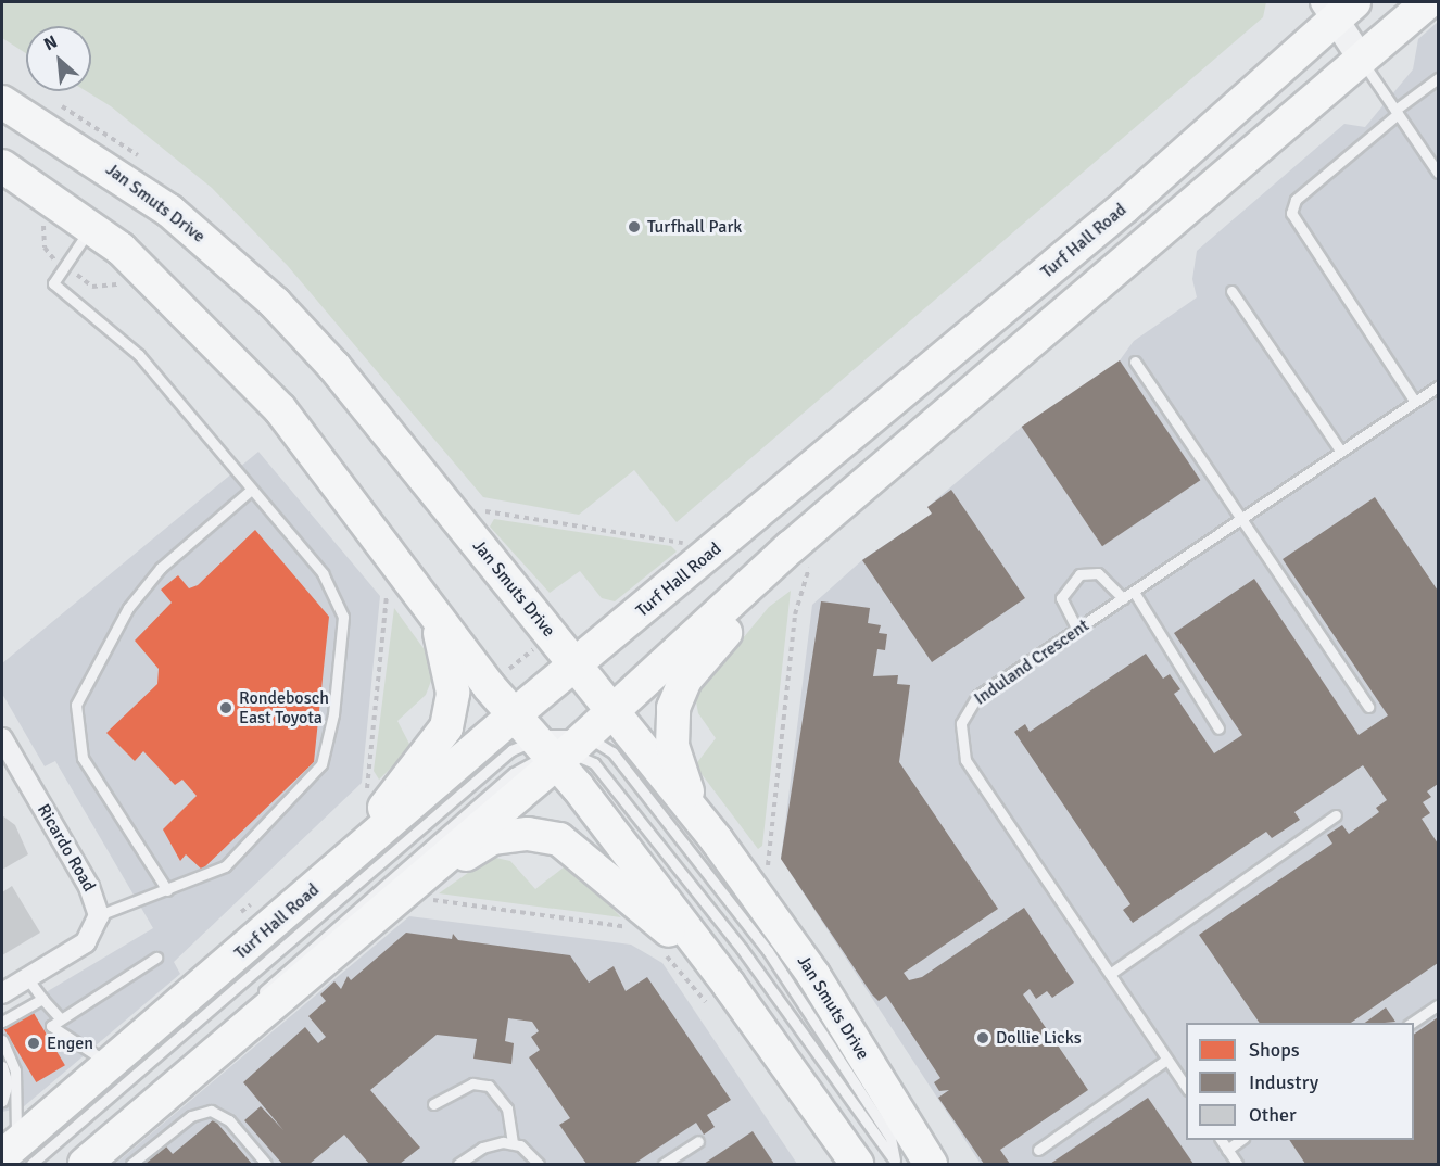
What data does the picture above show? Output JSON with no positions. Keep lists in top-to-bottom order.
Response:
{
  "streets": {
    "main road": ["Jan Smuts Drive", "Turf Hall Road"],
    "street": ["Ricardo Road"],
    "lane": ["Induland Crescent"]
  },
  "crossings": [
    ["Jan Smuts Drive", "Turf Hall Road"]
  ],
  "places": [
    "Turfhall Park",
    "Rondebosch East Toyota",
    "Dollie Licks",
    "Engen"
  ],
  "legend": ["Shops", "Industry", "Other"],
  "north": "top left"
}
